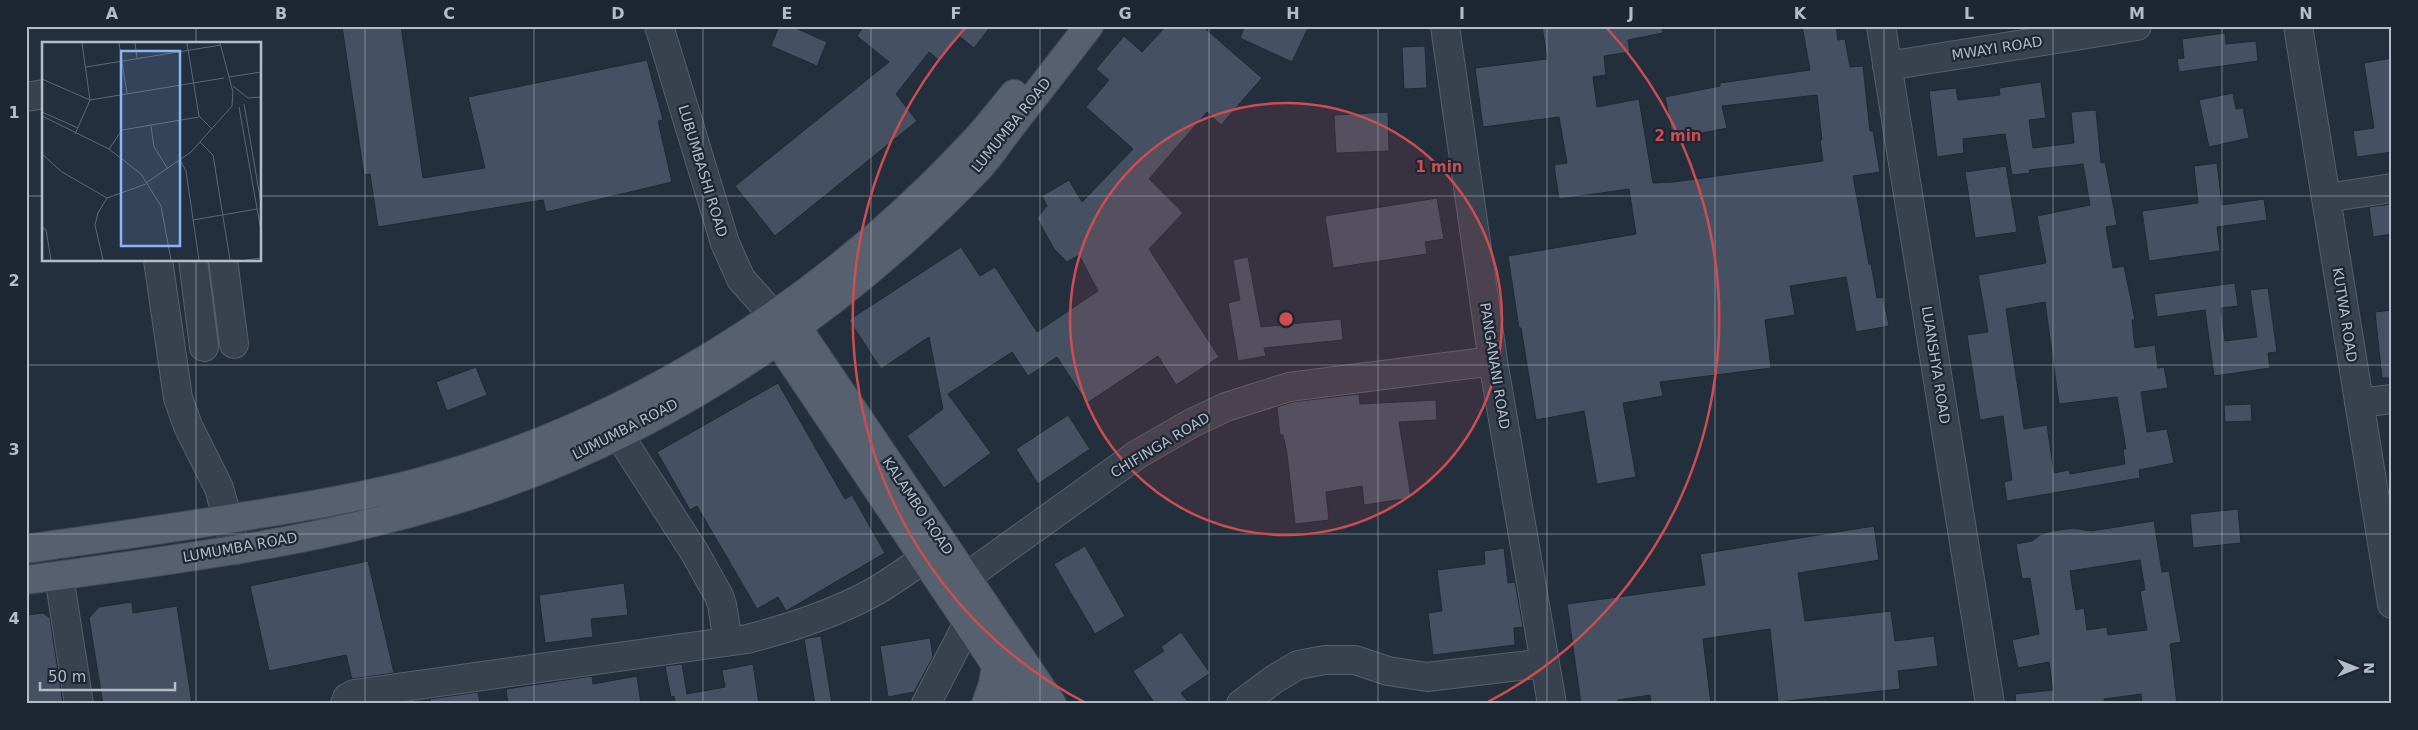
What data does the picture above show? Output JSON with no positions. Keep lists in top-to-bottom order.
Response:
{
  "streets": {
    "main road": ["LUMUMBA ROAD", "KALAMBO ROAD"],
    "street": [
      "MWAYI ROAD",
      "LUBUMBASHI ROAD",
      "KUTWA ROAD",
      "LUANSHYA ROAD",
      "PANGANANI ROAD",
      "CHIFINGA ROAD"
    ]
  },
  "crossings": [
    ["MWAYI ROAD", "LUANSHYA ROAD"],
    ["LUMUMBA ROAD", "LUBUMBASHI ROAD"],
    ["LUMUMBA ROAD", "KALAMBO ROAD"],
    ["LUBUMBASHI ROAD", "KALAMBO ROAD"],
    ["PANGANANI ROAD", "CHIFINGA ROAD"],
    ["CHIFINGA ROAD", "KALAMBO ROAD"]
  ],
  "scale_bar": "50 m",
  "north": "right",
  "grid": {
    "columns": [
      "A",
      "B",
      "C",
      "D",
      "E",
      "F",
      "G",
      "H",
      "I",
      "J",
      "K",
      "L",
      "M",
      "N"
    ],
    "rows": [
      "1",
      "2",
      "3",
      "4"
    ]
  },
  "rings": ["2 min", "1 min"]
}
